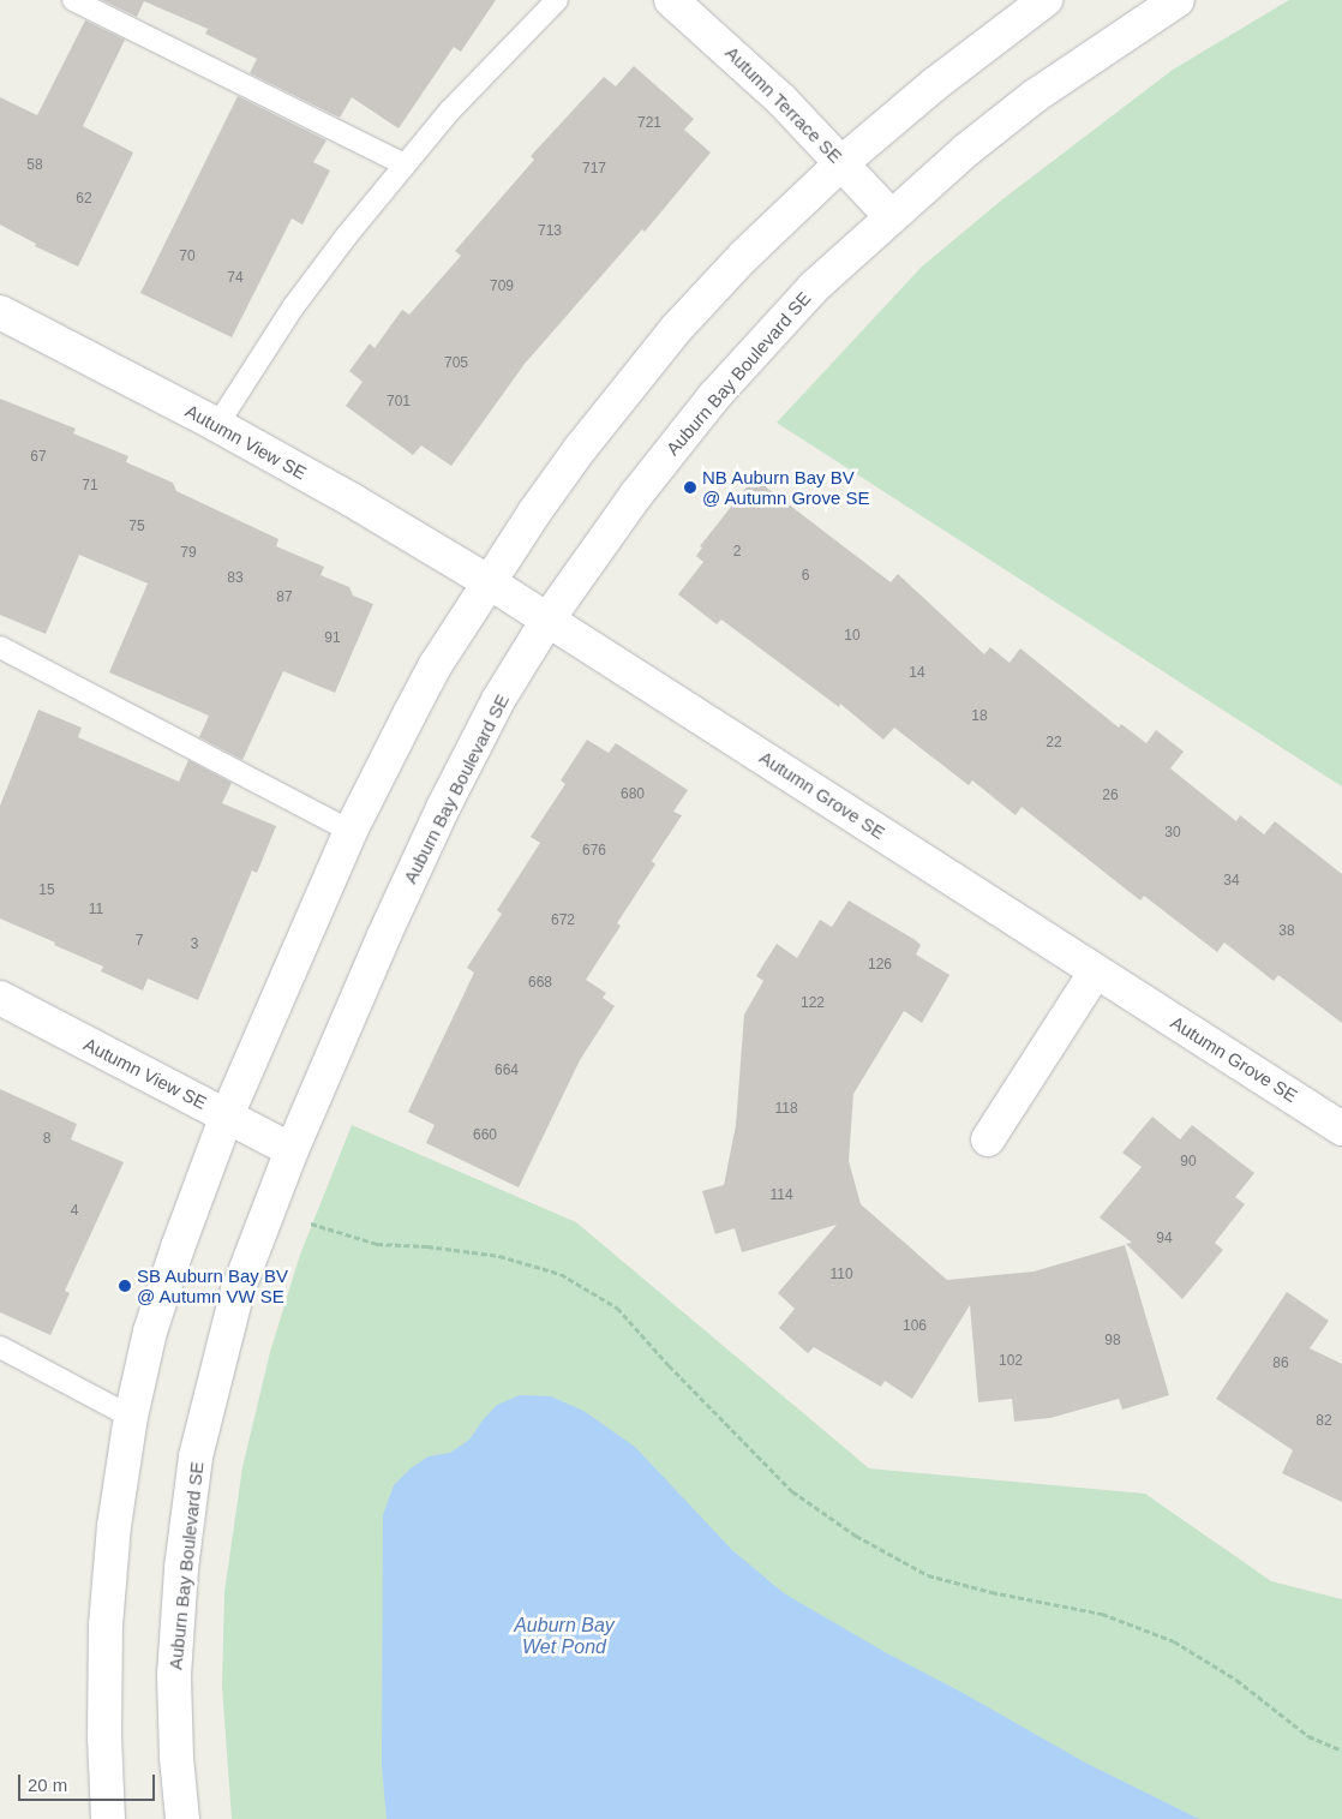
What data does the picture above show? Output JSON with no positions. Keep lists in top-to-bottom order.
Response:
{
  "streets": {
    "street": [
      "Autumn Terrace SE",
      "Auburn Bay Boulevard SE",
      "Autumn View SE",
      "Autumn Grove SE"
    ]
  },
  "crossings": [
    ["Autumn Terrace SE", "Auburn Bay Boulevard SE"],
    ["Auburn Bay Boulevard SE", "Autumn View SE"],
    ["Auburn Bay Boulevard SE", "Autumn Grove SE"],
    ["Autumn View SE", "Autumn Grove SE"]
  ],
  "water": ["Auburn Bay Wet Pond"],
  "places": ["NB Auburn Bay BV @ Autumn Grove SE", "SB Auburn Bay BV @ Autumn VW SE"],
  "house_numbers": [
    "721",
    "58",
    "717",
    "62",
    "713",
    "70",
    "74",
    "709",
    "705",
    "701",
    "67",
    "71",
    "75",
    "2",
    "79",
    "6",
    "83",
    "87",
    "10",
    "91",
    "14",
    "18",
    "22",
    "680",
    "26",
    "30",
    "676",
    "34",
    "15",
    "11",
    "672",
    "38",
    "7",
    "3",
    "126",
    "668",
    "122",
    "664",
    "118",
    "660",
    "8",
    "90",
    "114",
    "4",
    "94",
    "110",
    "106",
    "98",
    "102",
    "86",
    "82"
  ],
  "scale_bar": "20 m"
}
